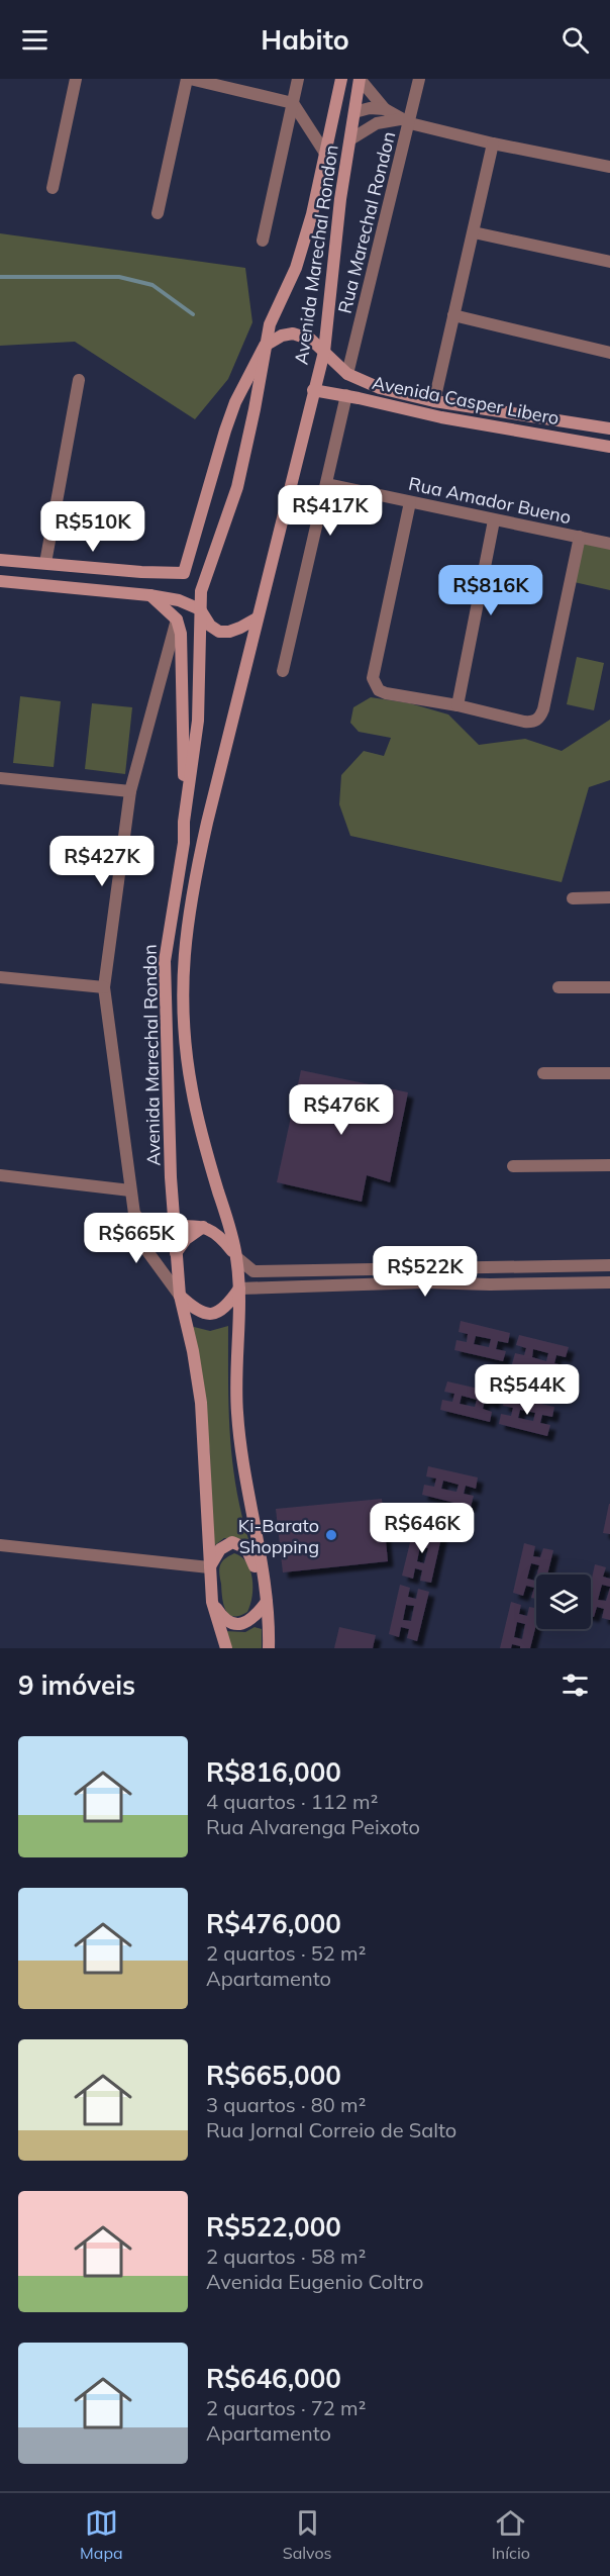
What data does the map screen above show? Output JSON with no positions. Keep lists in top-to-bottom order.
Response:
{
  "streets": {
    "main road": ["Avenida Marechal Rondon", "Avenida Casper Libero"],
    "street": ["Rua Marechal Rondon", "Rua Amador Bueno"]
  },
  "crossings": [
    ["Rua Marechal Rondon", "Avenida Casper Libero"],
    ["Avenida Marechal Rondon", "Avenida Casper Libero"]
  ],
  "places": ["Ki-Barato Shopping"],
  "page": {
    "header": "Habito",
    "price": [
      "R$417K",
      "R$510K",
      "R$816K",
      "R$427K",
      "R$476K",
      "R$665K",
      "R$522K",
      "R$544K",
      "R$646K"
    ],
    "heading": "9 imóveis",
    "list": [
      {
        "name": "R$816,000",
        "note": "4 quartos · 112 m² · Rua Alvarenga Peixoto"
      },
      {
        "name": "R$476,000",
        "note": "2 quartos · 52 m² · Apartamento"
      },
      {
        "name": "R$665,000",
        "note": "3 quartos · 80 m² · Rua Jornal Correio de Salto"
      },
      {
        "name": "R$522,000",
        "note": "2 quartos · 58 m² · Avenida Eugenio Coltro"
      },
      {
        "name": "R$646,000",
        "note": "2 quartos · 72 m² · Apartamento"
      }
    ],
    "tabs": ["Mapa", "Salvos", "Início"]
  }
}
